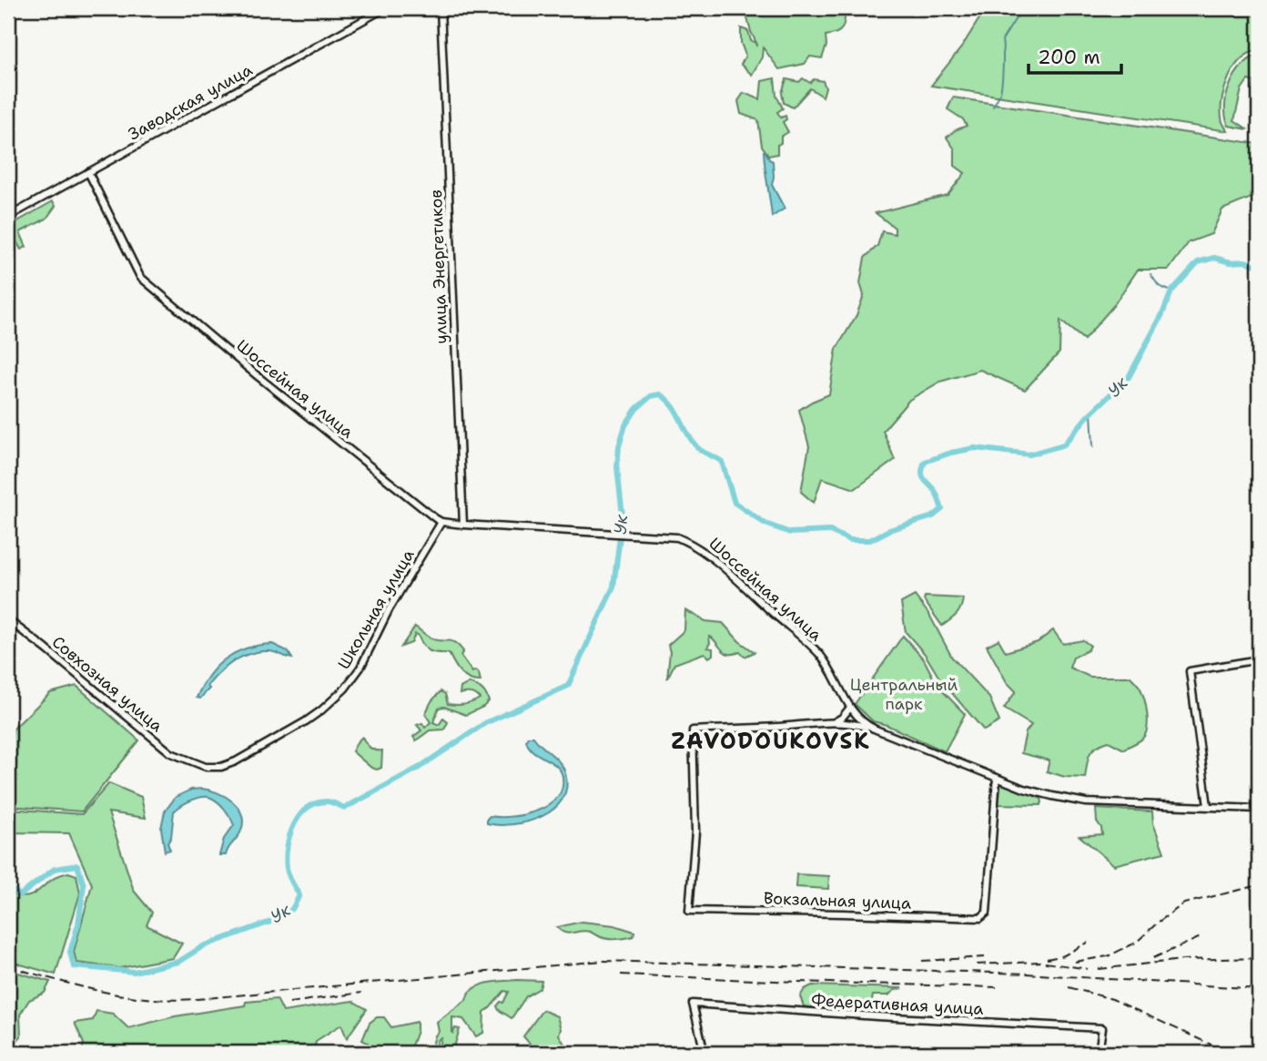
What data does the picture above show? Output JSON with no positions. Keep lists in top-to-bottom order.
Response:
{
  "streets": {
    "street": [
      "Заводская улица",
      "улица Энергетиков",
      "Шоссейная улица",
      "Школьная улица",
      "Совхозная улица",
      "Вокзальная улица",
      "Федеративная улица"
    ]
  },
  "crossings": [
    ["Заводская улица", "Шоссейная улица"],
    ["улица Энергетиков", "Шоссейная улица"],
    ["Шоссейная улица", "Школьная улица"],
    ["Шоссейная улица", "Вокзальная улица"],
    ["Школьная улица", "Совхозная улица"]
  ],
  "districts": ["ZAVODOUKOVSK"],
  "water": ["Ук"],
  "parks": ["Центральный парк"],
  "scale_bar": "200 m"
}
